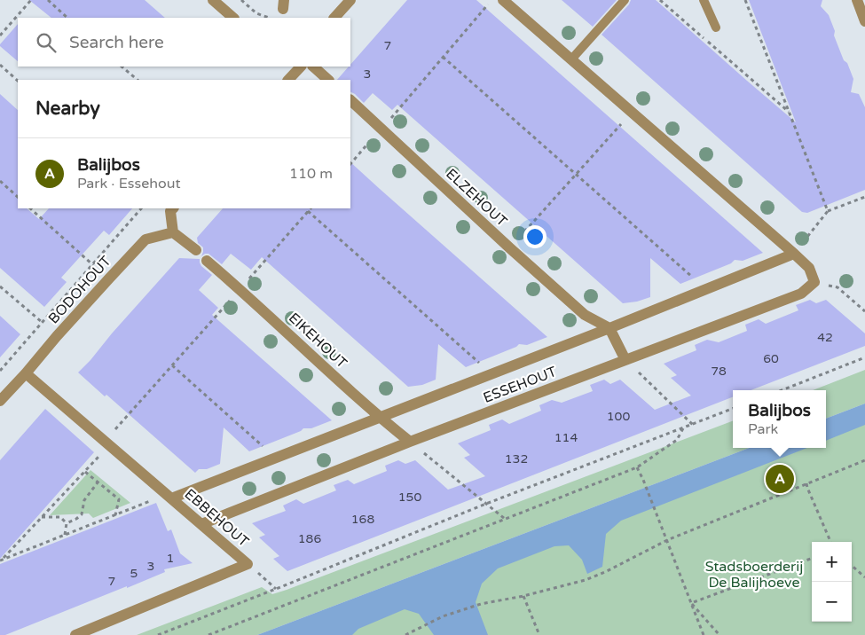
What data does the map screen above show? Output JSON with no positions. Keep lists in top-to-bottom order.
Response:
{
  "streets": {
    "street": [
      "ELZEHOUT",
      "BODOHOUT",
      "EIKEHOUT",
      "ESSEHOUT",
      "EBBEHOUT"
    ]
  },
  "crossings": [
    ["ELZEHOUT", "ESSEHOUT"],
    ["BODOHOUT", "EBBEHOUT"],
    ["EIKEHOUT", "ESSEHOUT"],
    ["ESSEHOUT", "EBBEHOUT"]
  ],
  "parks": ["Stadsboerderij De Balijhoeve"],
  "house_numbers": [
    "7",
    "3",
    "42",
    "60",
    "78",
    "100",
    "114",
    "132",
    "150",
    "168",
    "186",
    "1",
    "3",
    "5",
    "7"
  ],
  "page": {
    "search": "Search here",
    "heading": "Nearby",
    "list": [
      {
        "mark": "A",
        "name": "Balijbos",
        "note": "Park · Essehout",
        "value": "110 m"
      }
    ],
    "popup": ["Balijbos", "Park"],
    "pins": "A",
    "map_buttons": ["+", "−"]
  }
}
